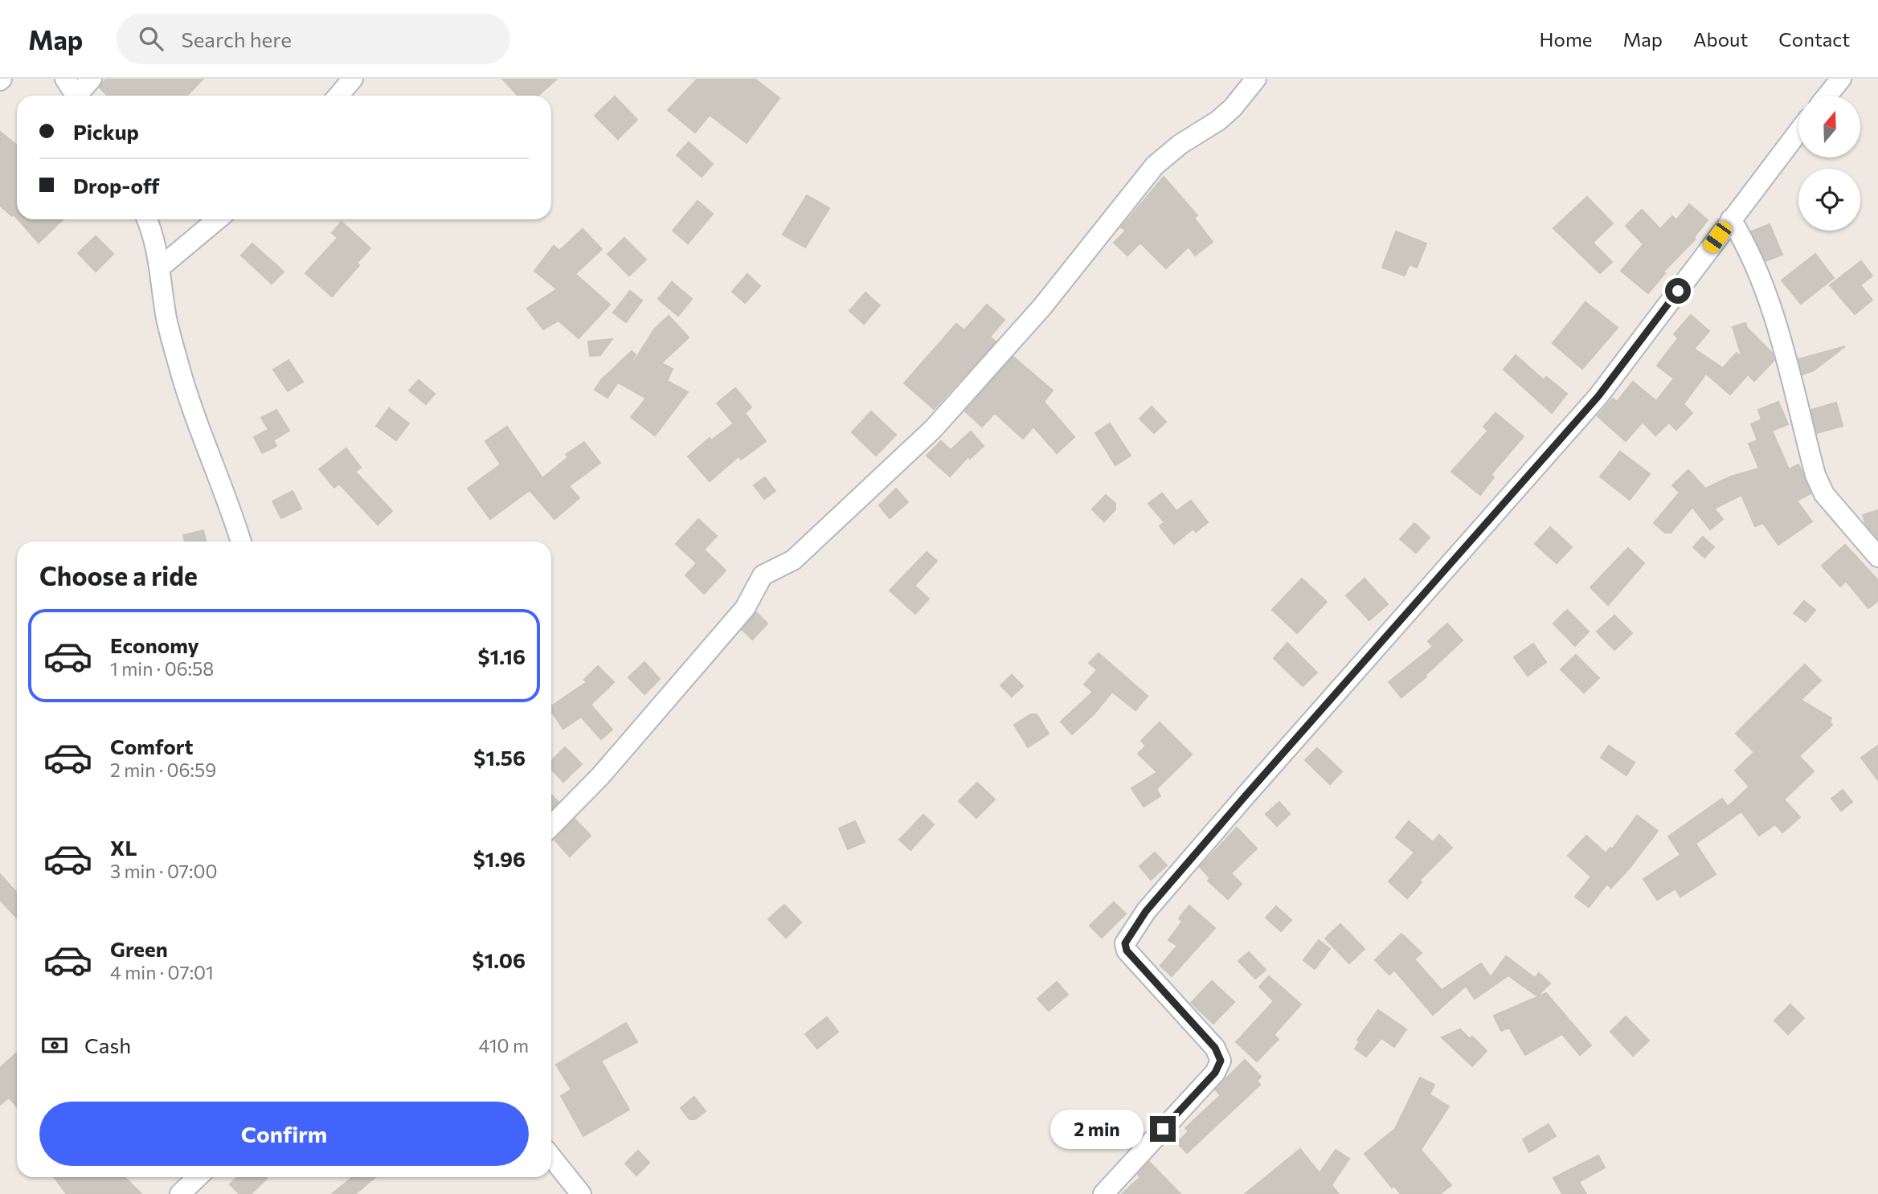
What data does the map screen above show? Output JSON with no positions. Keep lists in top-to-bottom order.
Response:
{
  "north": "top",
  "page": {
    "header": "Map",
    "search": "Search here",
    "nav": [
      "Home",
      "Map",
      "About",
      "Contact"
    ],
    "banner": ["Pickup", "Drop-off"],
    "heading": "Choose a ride",
    "list": [
      {
        "name": "Economy",
        "note": "1 min · 06:58",
        "value": "$1.16"
      },
      {
        "name": "Comfort",
        "note": "2 min · 06:59",
        "value": "$1.56"
      },
      {
        "name": "XL",
        "note": "3 min · 07:00",
        "value": "$1.96"
      },
      {
        "name": "Green",
        "note": "4 min · 07:01",
        "value": "$1.06"
      }
    ],
    "pay": ["Cash", "410 m"],
    "buttons": "Confirm",
    "bubble": "2 min"
  }
}
